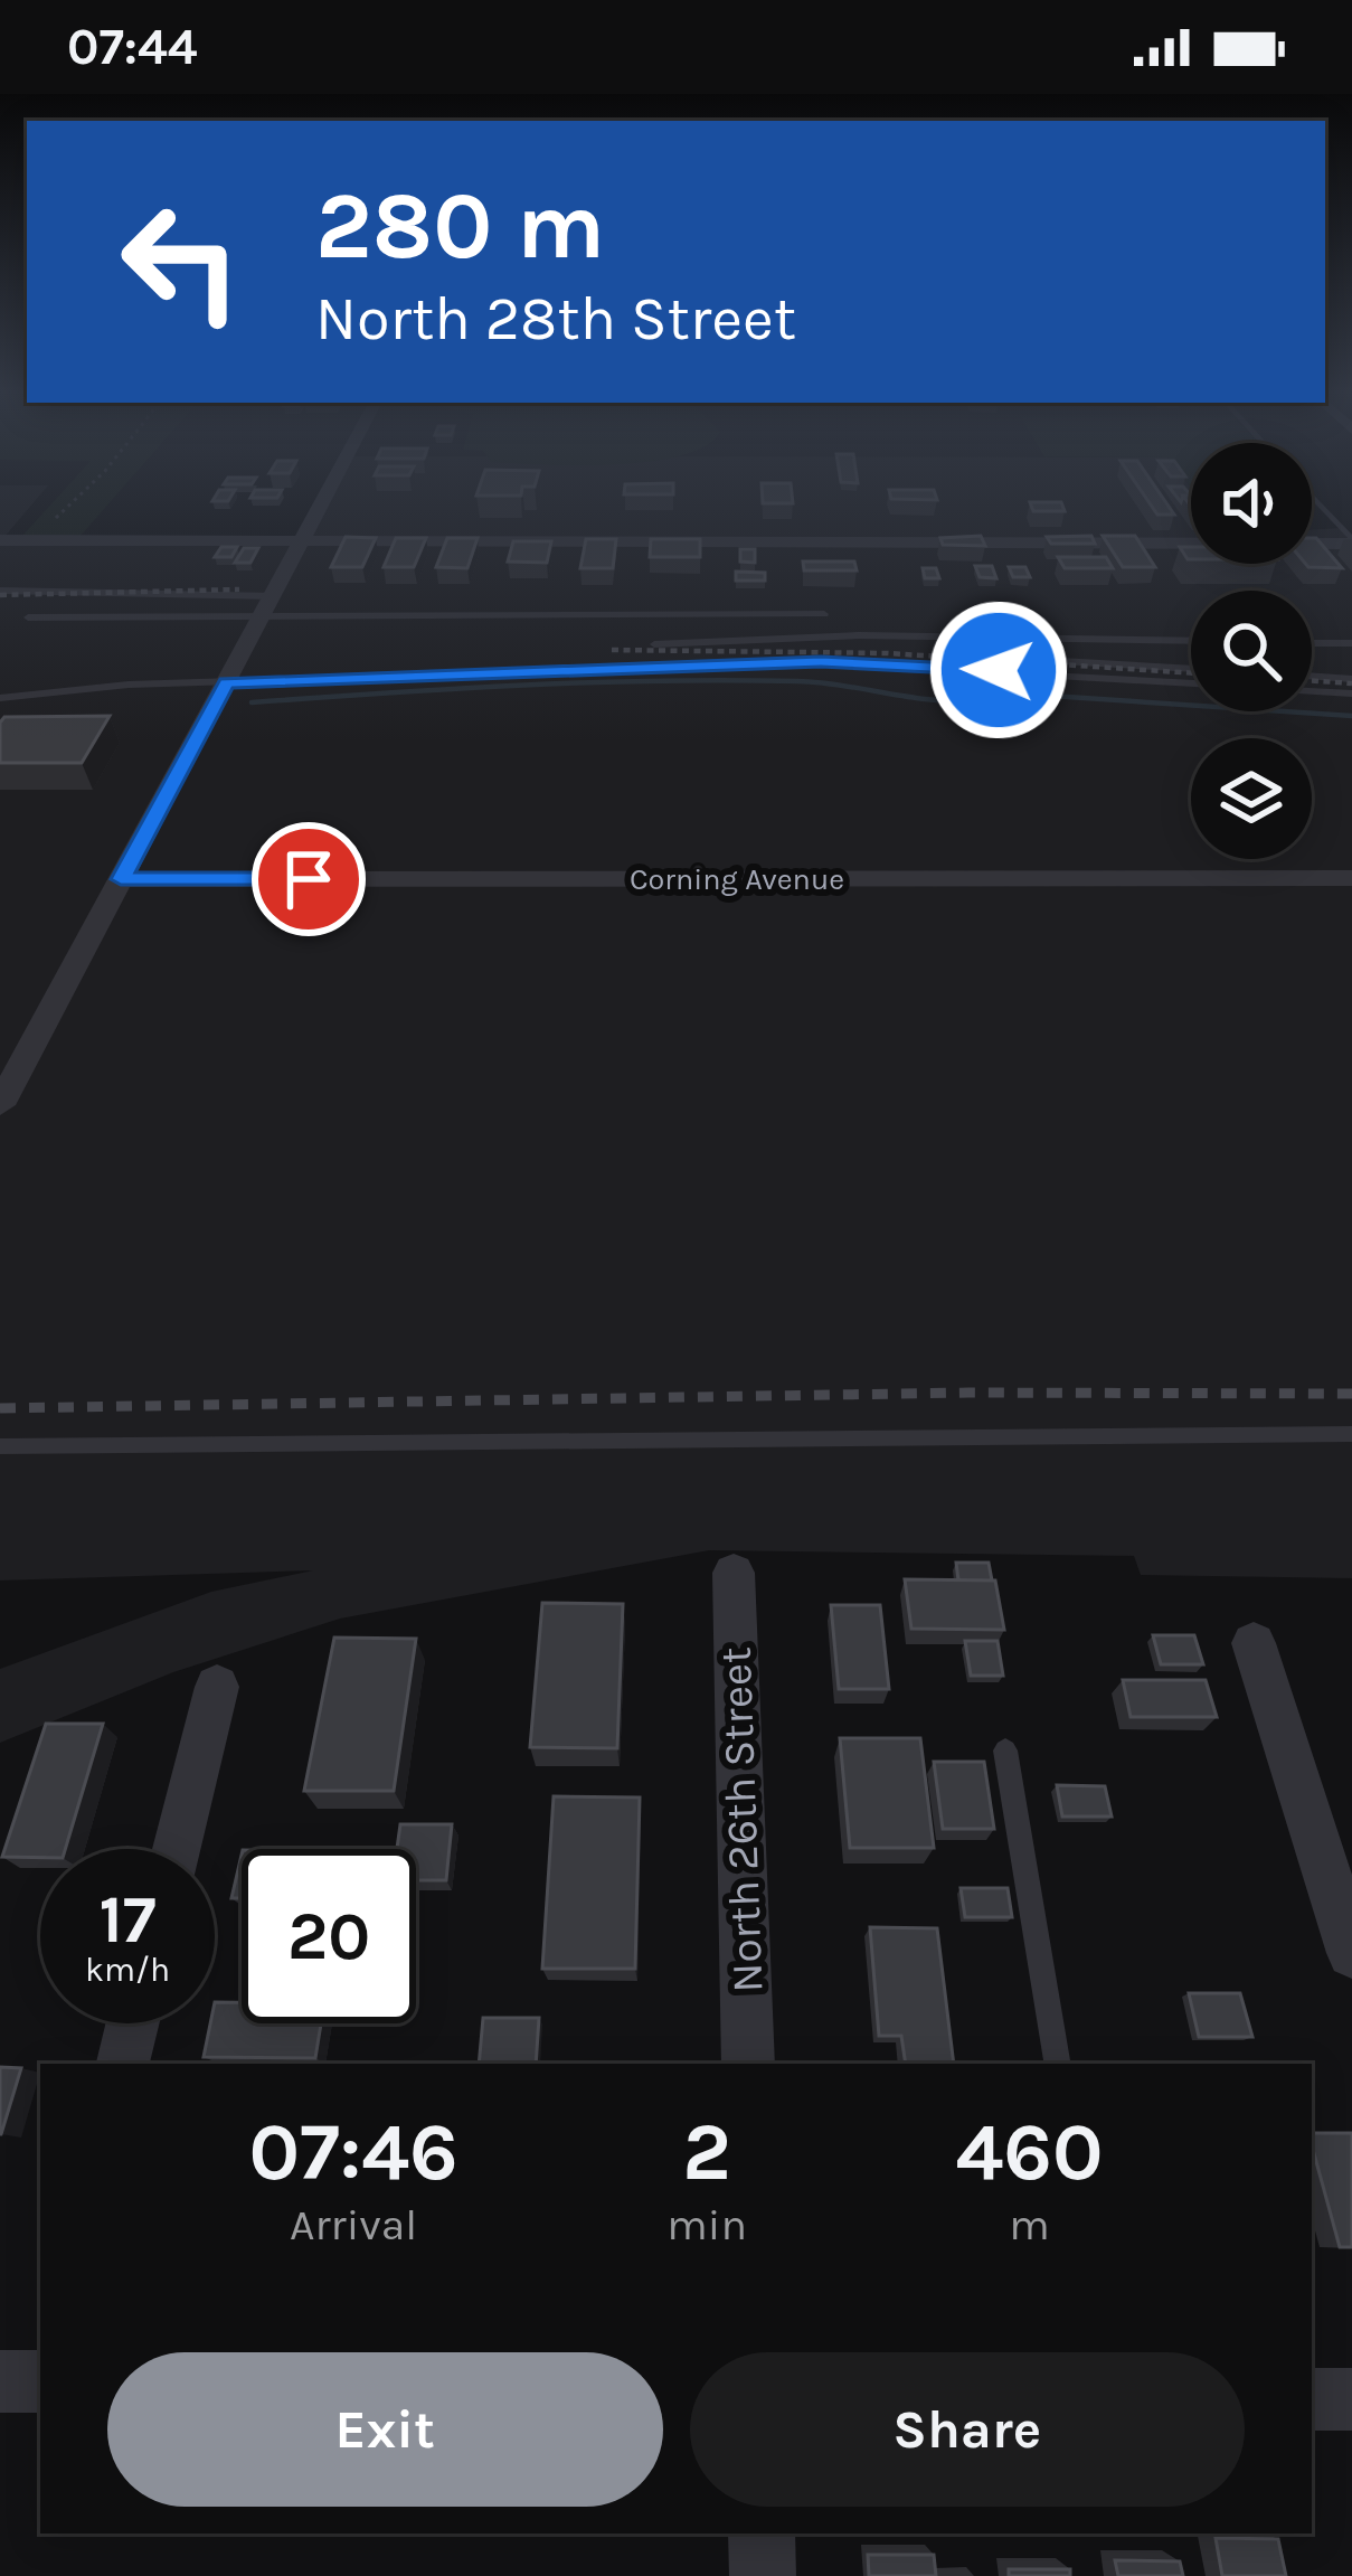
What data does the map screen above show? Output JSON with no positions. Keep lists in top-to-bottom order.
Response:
{
  "streets": {
    "street": ["Corning Avenue", "North 26th Street"]
  },
  "page": {
    "status": "07:44",
    "turn": ["280 m", "North 28th Street"],
    "speed": "17 km/h",
    "limit": "20",
    "eta": [
      "07:46",
      "Arrival",
      "2",
      "min",
      "460",
      "m"
    ],
    "buttons": ["Exit", "Share"]
  }
}
